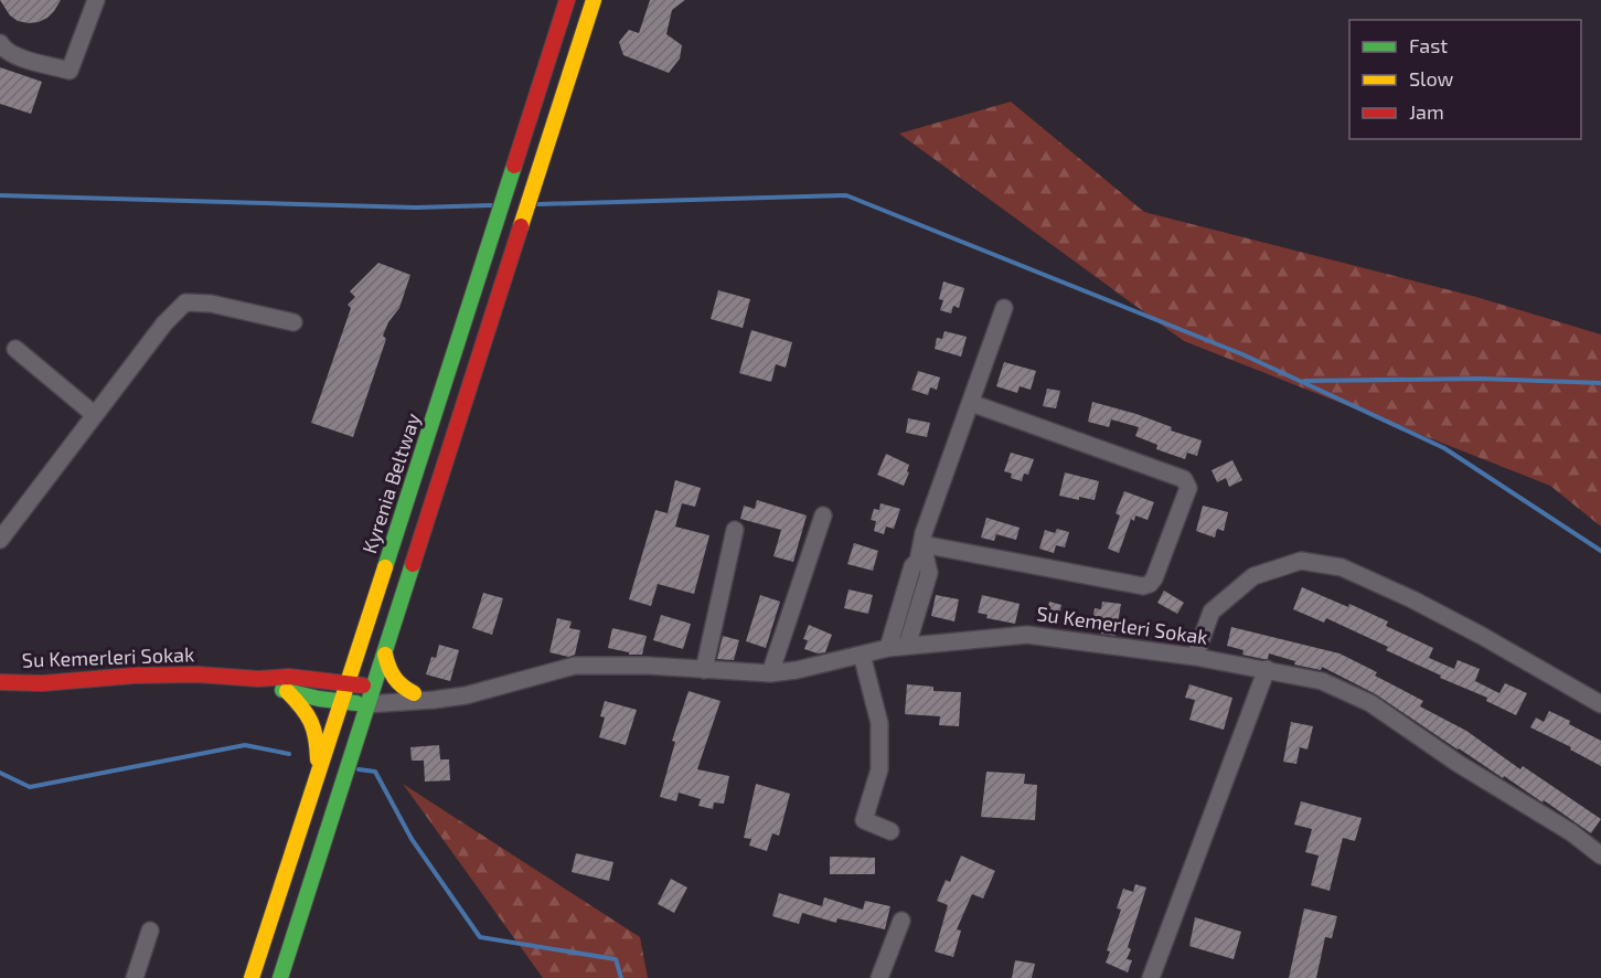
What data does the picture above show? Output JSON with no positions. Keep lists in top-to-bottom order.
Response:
{
  "streets": {
    "main road": ["Kyrenia Beltway", "Su Kemerleri Sokak"]
  },
  "legend": ["Fast", "Slow", "Jam"]
}
